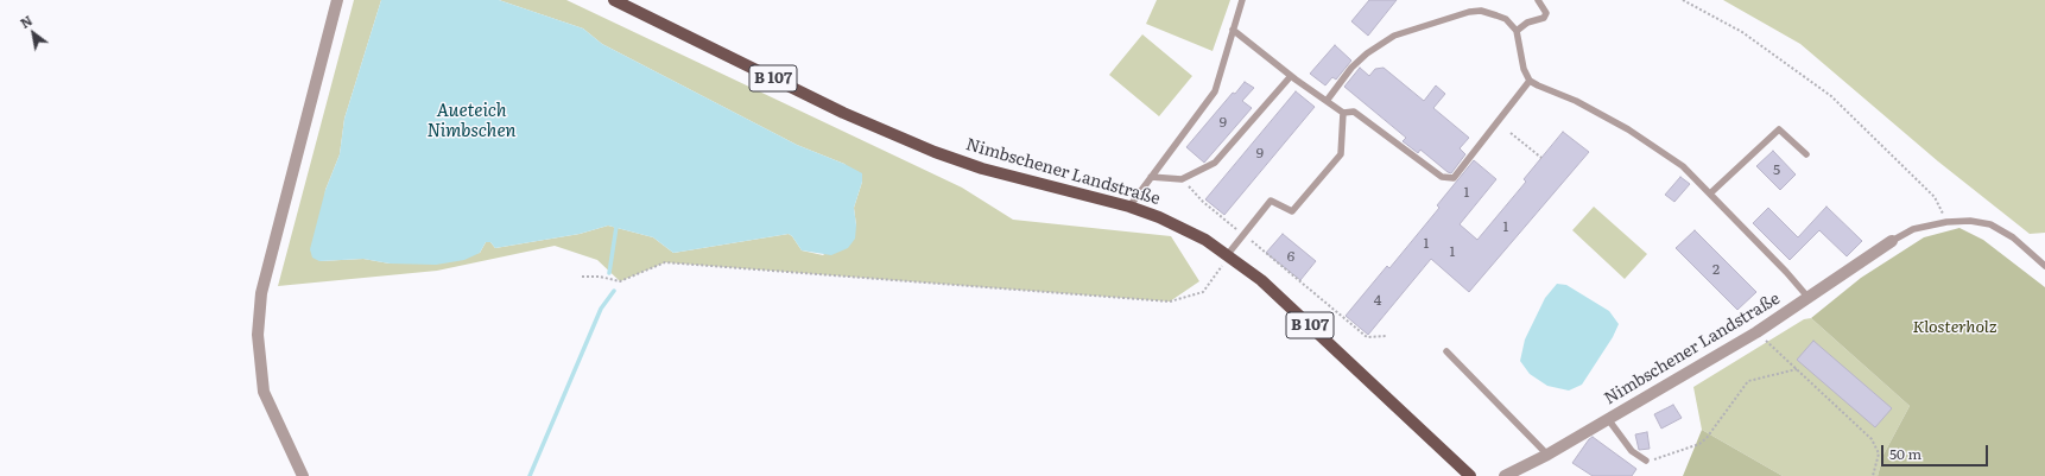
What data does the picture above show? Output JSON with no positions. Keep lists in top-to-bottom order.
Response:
{
  "streets": {
    "main road": ["B 107", "Nimbschener Landstraße"]
  },
  "water": ["Aueteich Nimbschen"],
  "parks": ["Klosterholz"],
  "house_numbers": [
    "9",
    "9",
    "5",
    "1",
    "1",
    "1",
    "1",
    "6",
    "2",
    "4"
  ],
  "scale_bar": "50 m",
  "north": "top left"
}
